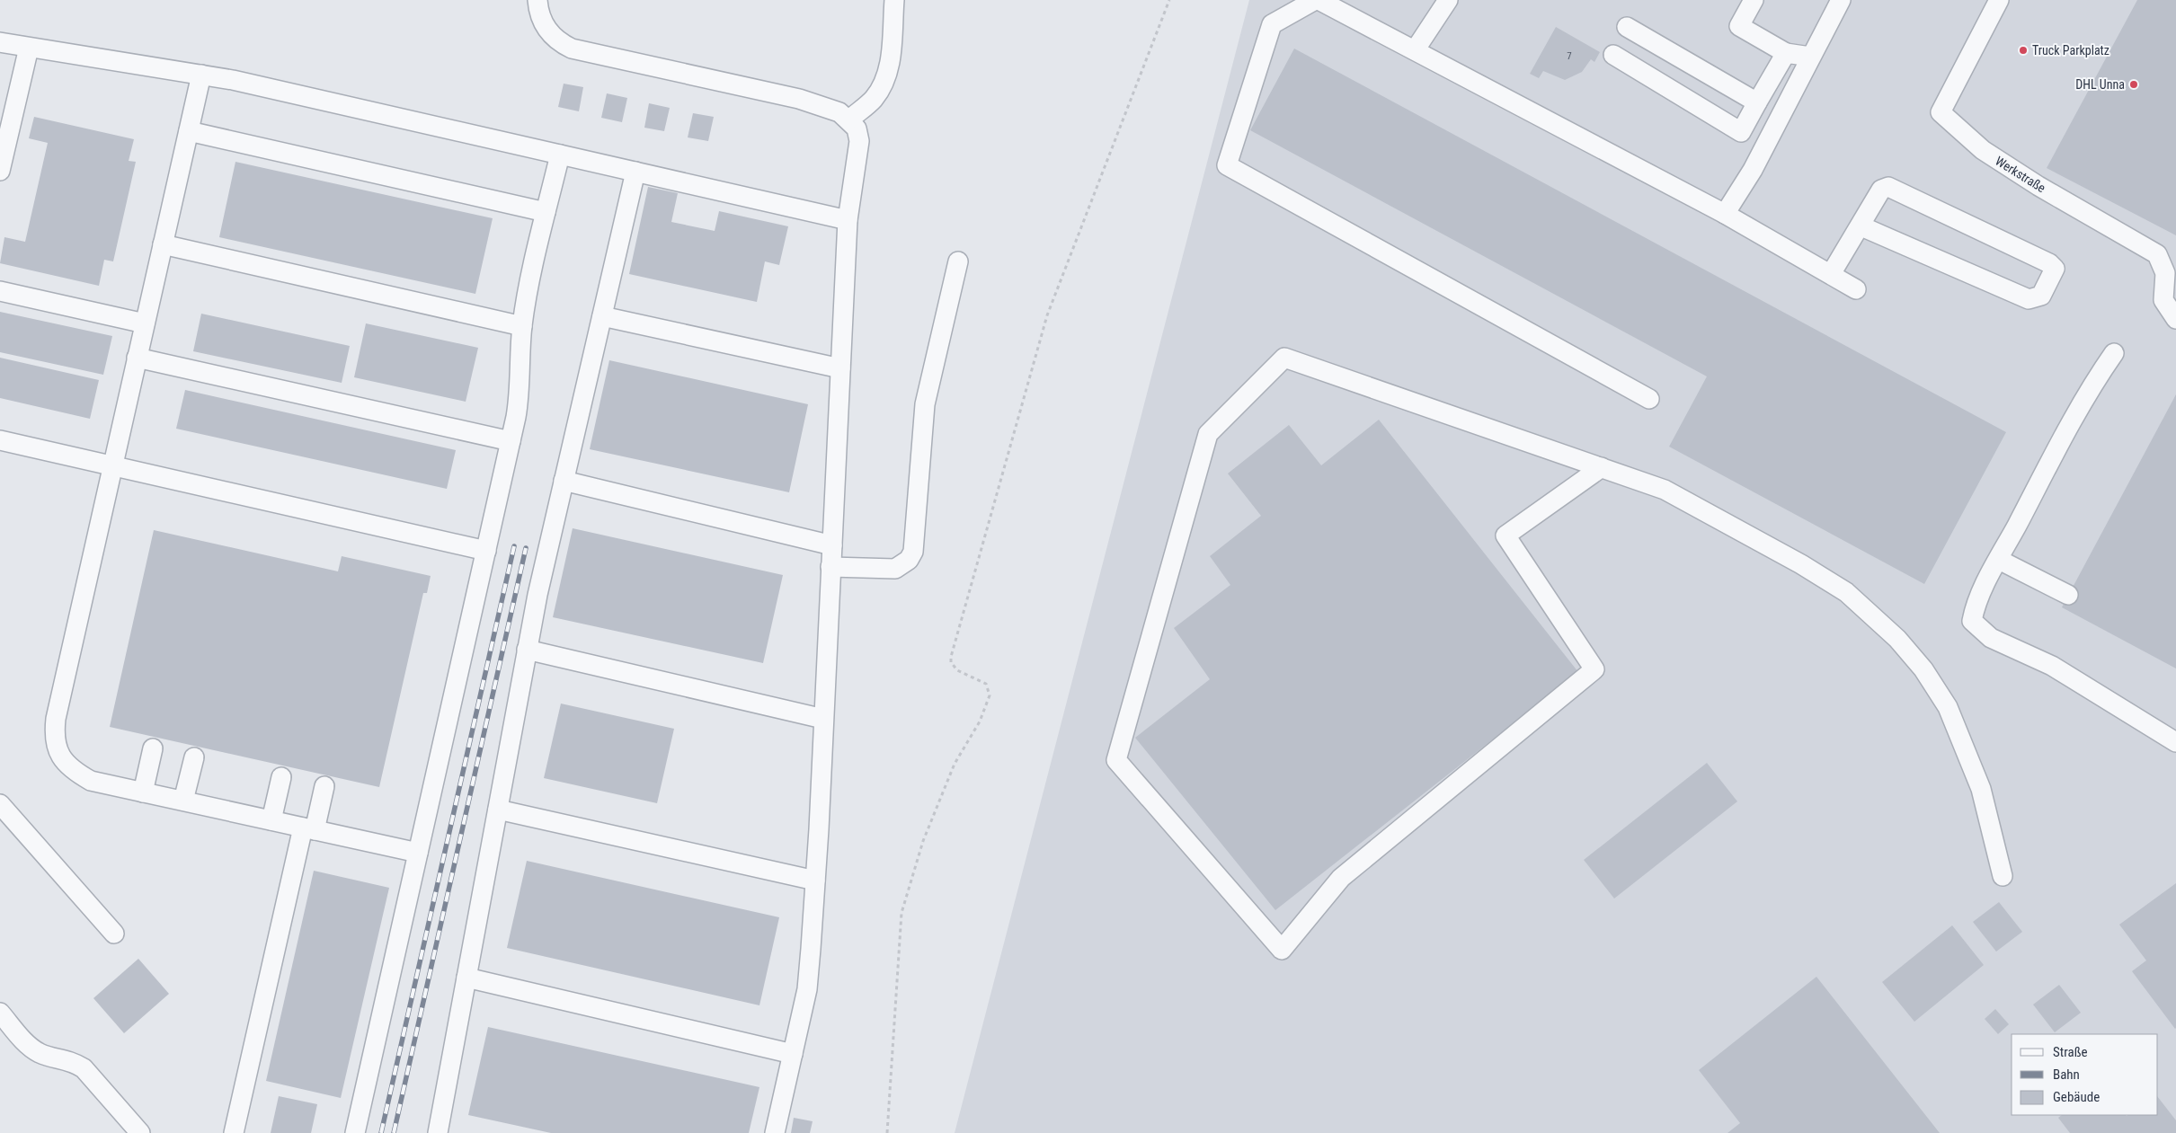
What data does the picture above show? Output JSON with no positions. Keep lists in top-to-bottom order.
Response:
{
  "streets": {
    "street": ["Werkstraße"]
  },
  "places": ["Truck Parkplatz", "DHL Unna"],
  "house_numbers": ["7"],
  "legend": ["Straße", "Bahn", "Gebäude"]
}
